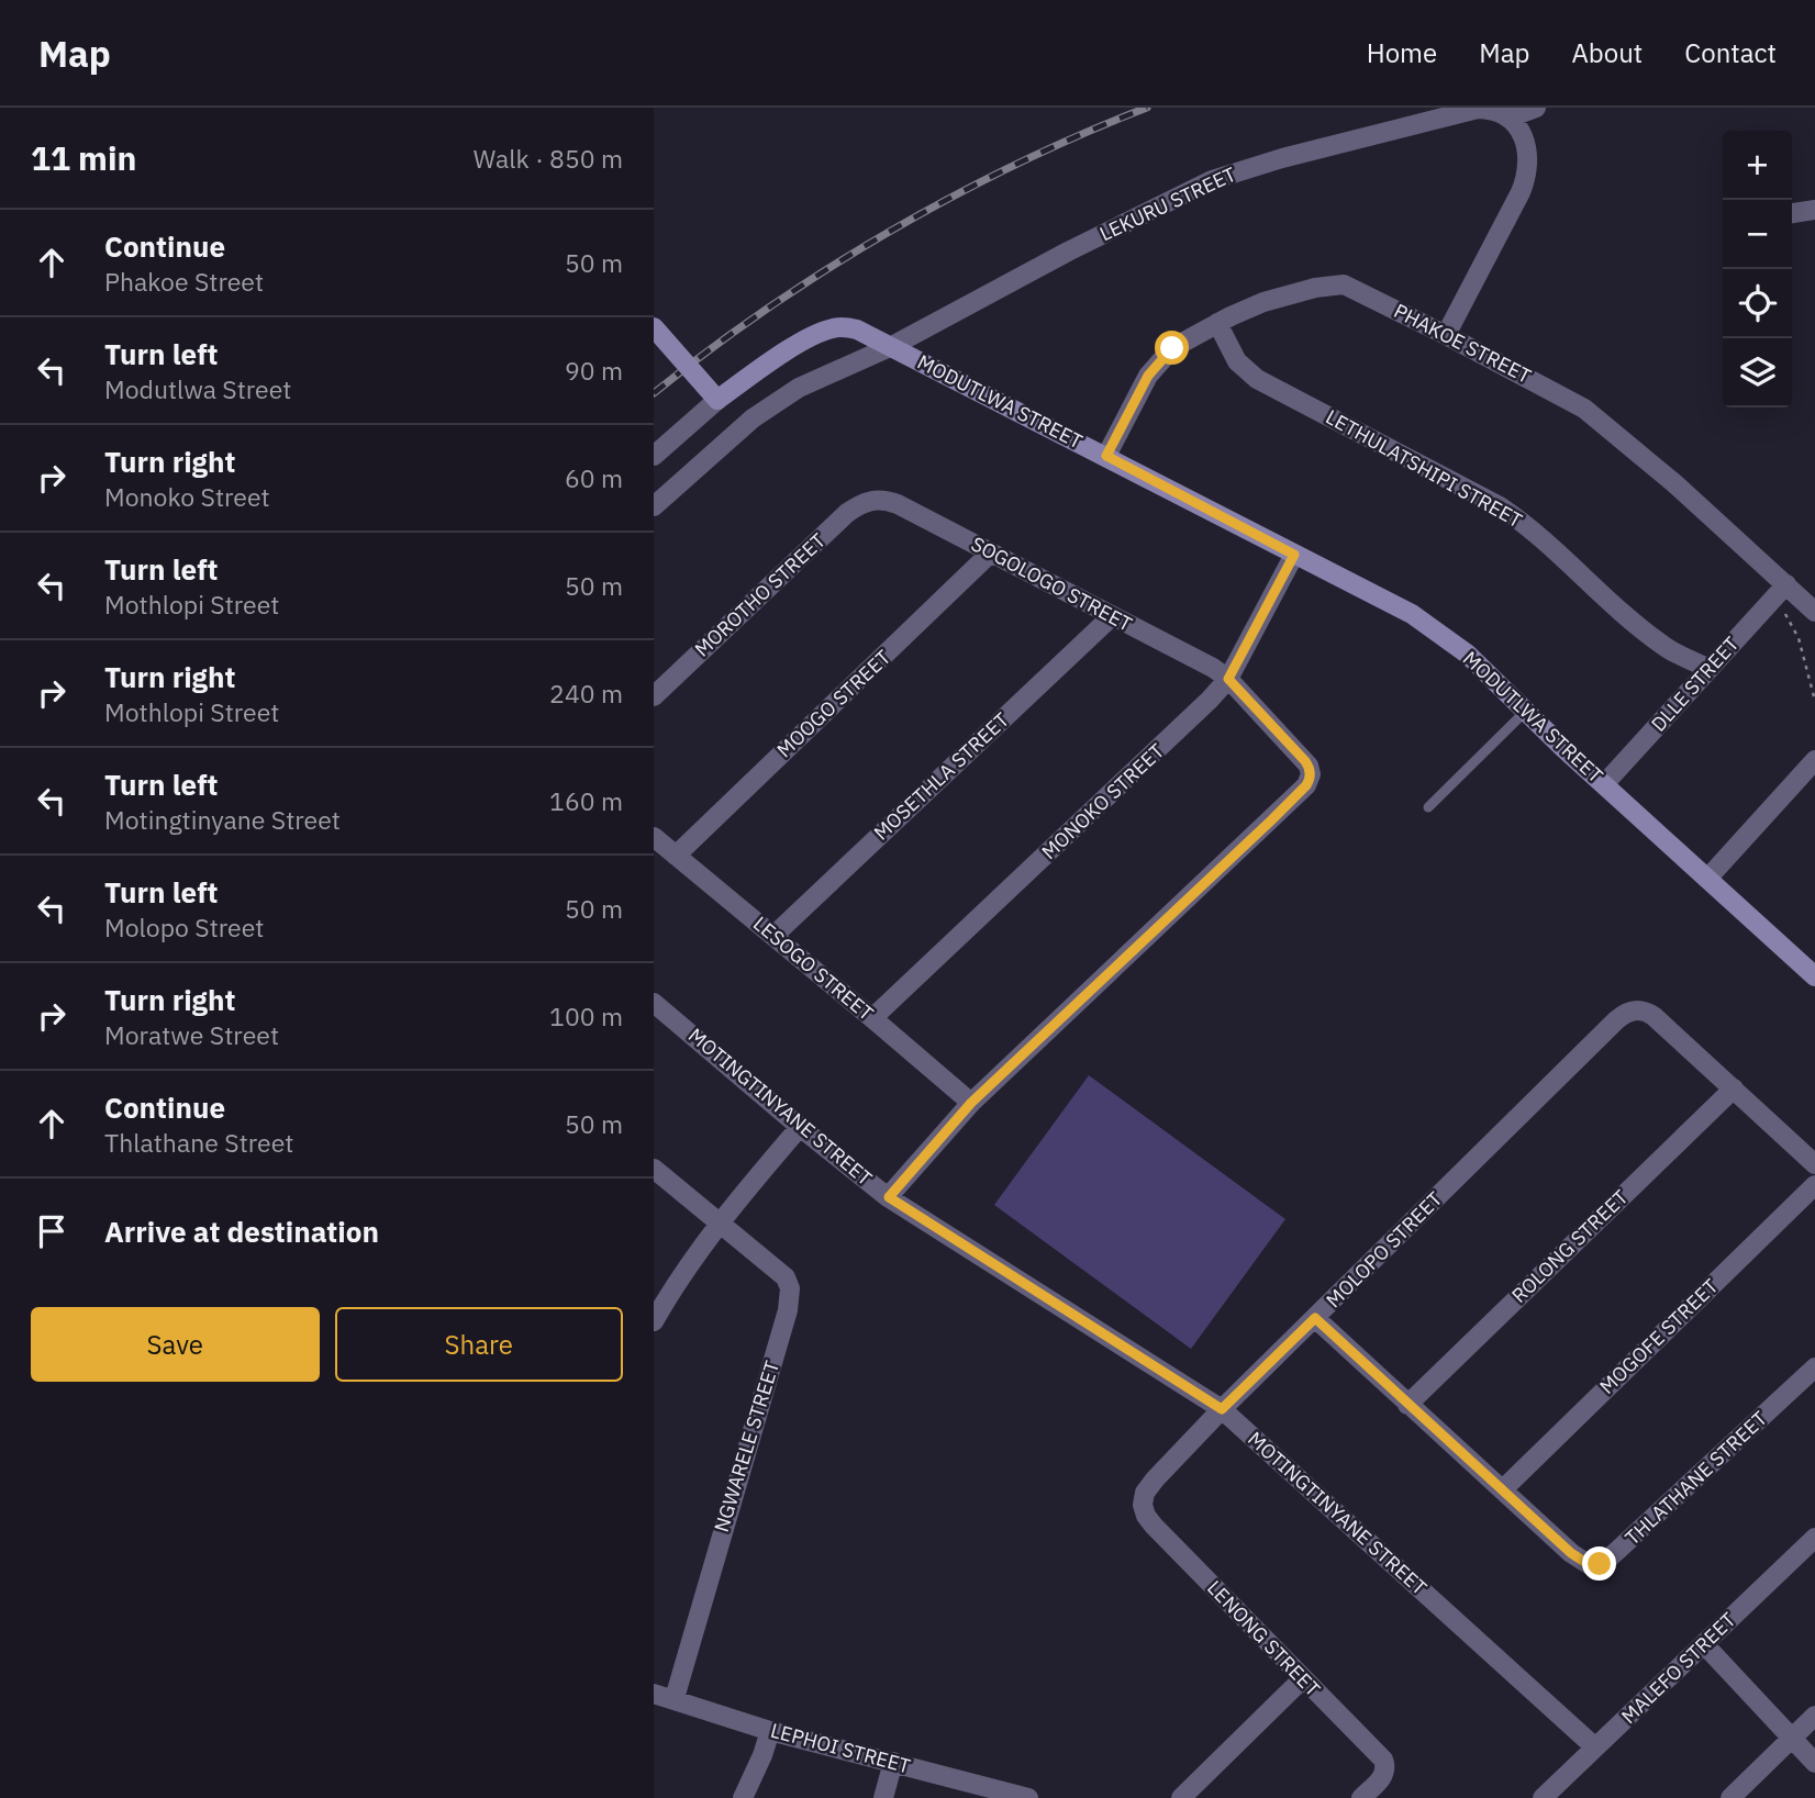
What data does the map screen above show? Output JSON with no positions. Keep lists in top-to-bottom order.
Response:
{
  "streets": {
    "street": [
      "LEKURU STREET",
      "PHAKOE STREET",
      "MODUTLWA STREET",
      "LETHULATSHIPI STREET",
      "SOGOLOGO STREET",
      "MOROTHO STREET",
      "DLLE STREET",
      "MOOGO STREET",
      "MOSETHLA STREET",
      "MONOKO STREET",
      "LESOGO STREET",
      "MOTINGTINYANE STREET",
      "ROLONG STREET",
      "MOLOPO STREET",
      "MOGOFE STREET",
      "NGWARELE STREET",
      "THLATHANE STREET",
      "LENONG STREET",
      "MALEFO STREET",
      "LEPHOI STREET"
    ]
  },
  "crossings": [
    ["LEKURU STREET", "MODUTLWA STREET"],
    ["PHAKOE STREET", "MODUTLWA STREET"],
    ["PHAKOE STREET", "LETHULATSHIPI STREET"],
    ["PHAKOE STREET", "DLLE STREET"],
    ["MODUTLWA STREET", "DLLE STREET"],
    ["MODUTLWA STREET", "MONOKO STREET"],
    ["LETHULATSHIPI STREET", "DLLE STREET"],
    ["SOGOLOGO STREET", "MOROTHO STREET"],
    ["SOGOLOGO STREET", "MOOGO STREET"],
    ["SOGOLOGO STREET", "MOSETHLA STREET"],
    ["SOGOLOGO STREET", "MONOKO STREET"],
    ["SOGOLOGO STREET", "LESOGO STREET"],
    ["SOGOLOGO STREET", "MOTINGTINYANE STREET"],
    ["MOOGO STREET", "LESOGO STREET"],
    ["MOSETHLA STREET", "LESOGO STREET"],
    ["MONOKO STREET", "LESOGO STREET"],
    ["MOTINGTINYANE STREET", "MOLOPO STREET"],
    ["MOTINGTINYANE STREET", "MALEFO STREET"],
    ["ROLONG STREET", "MOLOPO STREET"],
    ["MOLOPO STREET", "LENONG STREET"],
    ["MOGOFE STREET", "THLATHANE STREET"],
    ["NGWARELE STREET", "LEPHOI STREET"]
  ],
  "page": {
    "header": "Map",
    "nav": [
      "Home",
      "Map",
      "About",
      "Contact"
    ],
    "heading": ["11 min", "Walk · 850 m"],
    "map_buttons": ["+", "−"],
    "list": [
      ["Continue", "Phakoe Street", "50 m"],
      ["Turn left", "Modutlwa Street", "90 m"],
      ["Turn right", "Monoko Street", "60 m"],
      ["Turn left", "Mothlopi Street", "50 m"],
      ["Turn right", "Mothlopi Street", "240 m"],
      ["Turn left", "Motingtinyane Street", "160 m"],
      ["Turn left", "Molopo Street", "50 m"],
      ["Turn right", "Moratwe Street", "100 m"],
      ["Continue", "Thlathane Street", "50 m"],
      "Arrive at destination"
    ],
    "buttons": ["Save", "Share"]
  }
}
